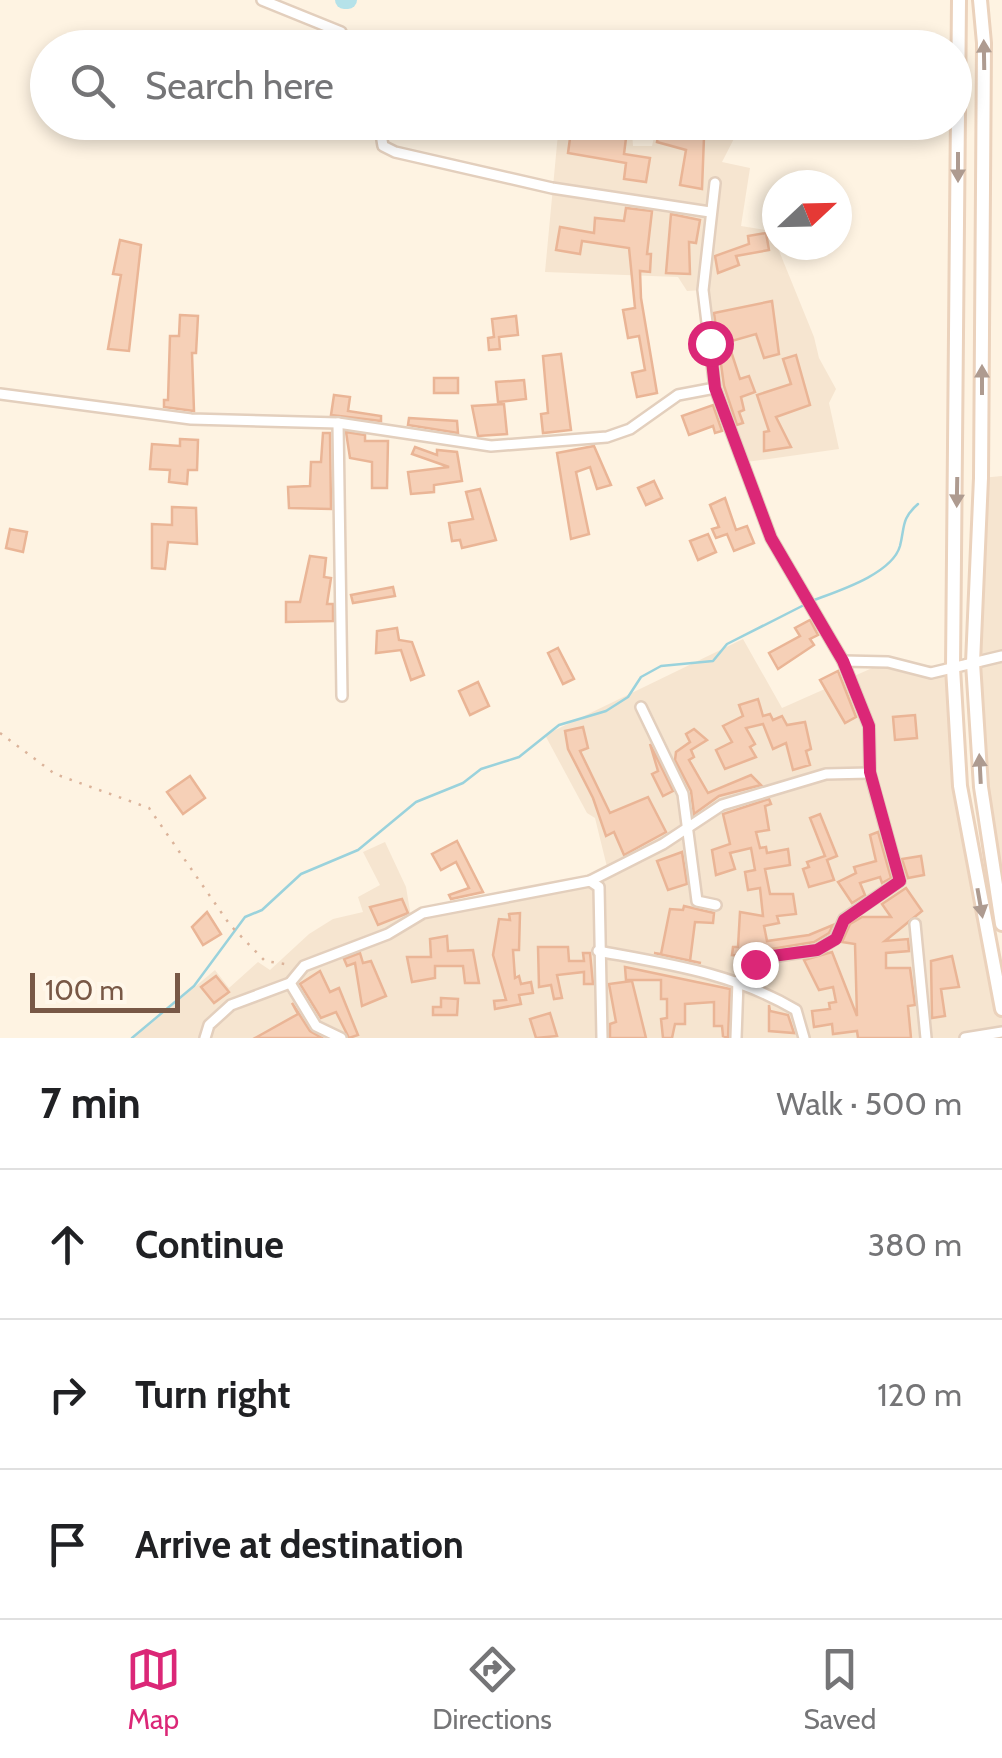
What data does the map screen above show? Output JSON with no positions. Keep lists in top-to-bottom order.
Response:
{
  "scale_bar": "100 m",
  "north": "right",
  "page": {
    "search": "Search here",
    "scale": "100 m",
    "heading": ["7 min", "Walk · 500 m"],
    "list": [
      ["Continue", "380 m"],
      ["Turn right", "120 m"],
      "Arrive at destination"
    ],
    "nav": ["Map", "Directions", "Saved"]
  }
}
